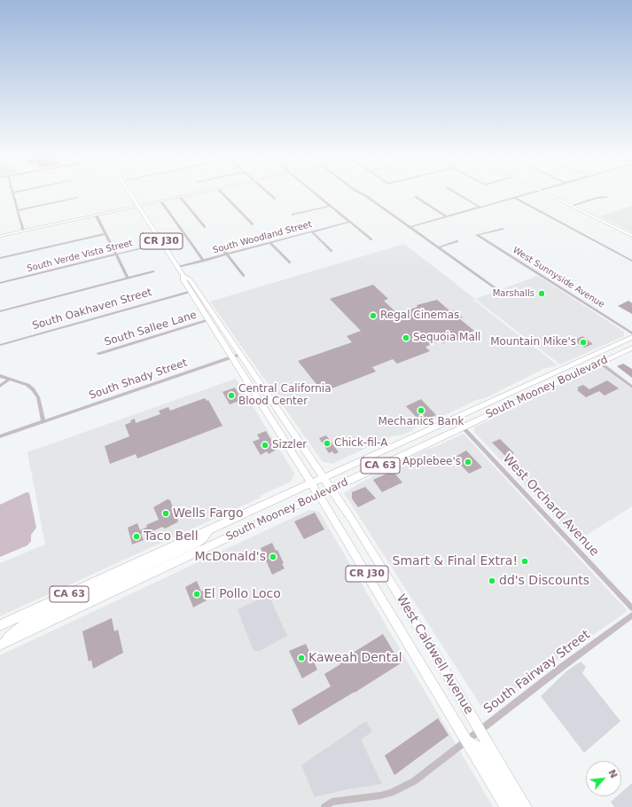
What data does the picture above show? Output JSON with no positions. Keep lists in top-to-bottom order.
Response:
{
  "streets": {
    "main road": [
      "CR J30",
      "South Mooney Boulevard",
      "CA 63",
      "West Caldwell Avenue"
    ],
    "street": [
      "South Woodland Street",
      "South Verde Vista Street",
      "West Sunnyside Avenue",
      "South Oakhaven Street",
      "South Sallee Lane",
      "South Shady Street",
      "West Orchard Avenue",
      "South Fairway Street"
    ]
  },
  "crossings": [
    ["South Woodland Street", "West Caldwell Avenue"],
    ["South Verde Vista Street", "West Caldwell Avenue"],
    ["South Oakhaven Street", "West Caldwell Avenue"],
    ["South Sallee Lane", "West Caldwell Avenue"],
    ["South Shady Street", "West Caldwell Avenue"],
    ["South Mooney Boulevard", "West Orchard Avenue"],
    ["South Mooney Boulevard", "West Caldwell Avenue"],
    ["West Caldwell Avenue", "South Fairway Street"]
  ],
  "places": [
    "Marshalls",
    "Regal Cinemas",
    "Sequoia Mall",
    "Mountain Mike's",
    "Central California Blood Center",
    "Mechanics Bank",
    "Chick-fil-A",
    "Sizzler",
    "Applebee's",
    "Wells Fargo",
    "Taco Bell",
    "McDonald's",
    "Smart & Final Extra!",
    "dd's Discounts",
    "El Pollo Loco",
    "Kaweah Dental"
  ],
  "north": "top right"
}
